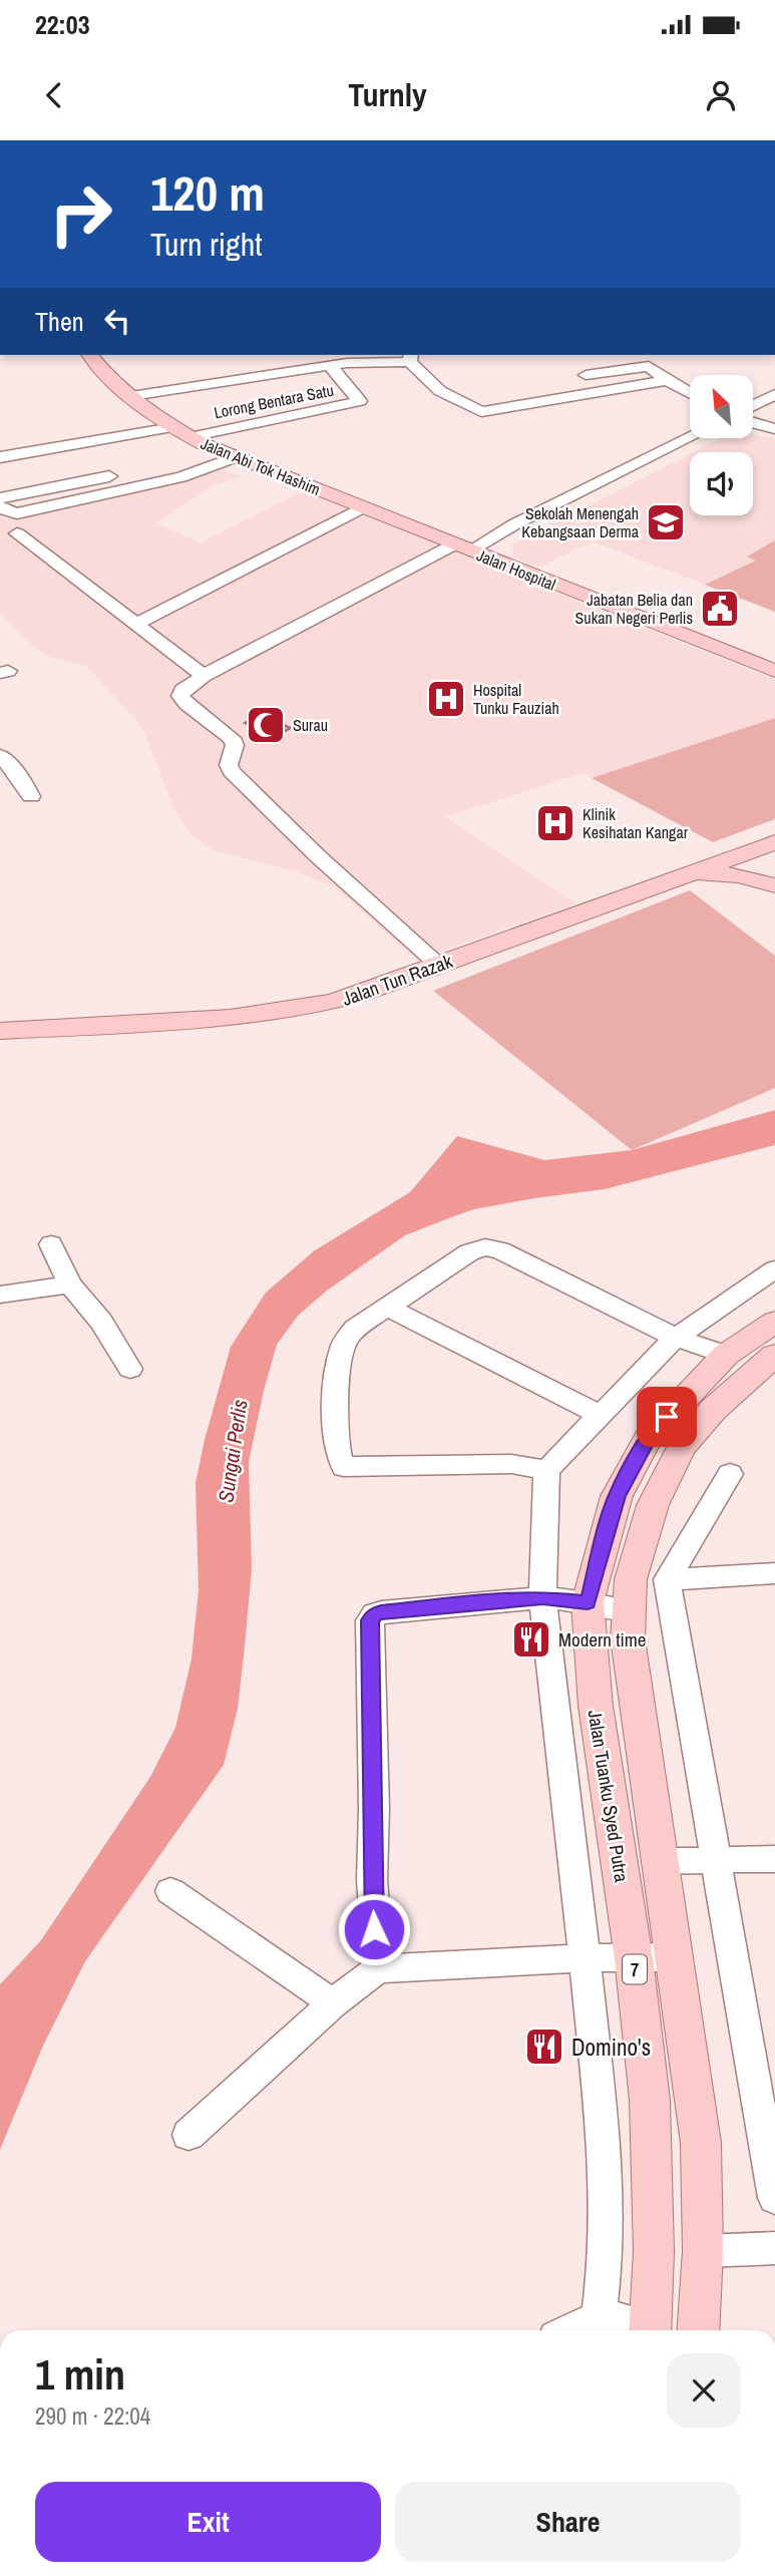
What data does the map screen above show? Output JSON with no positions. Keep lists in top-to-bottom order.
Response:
{
  "streets": {
    "main road": [
      "Jalan Abi Tok Hashim",
      "Jalan Hospital",
      "Jalan Tun Razak",
      "Jalan Tuanku Syed Putra",
      "7"
    ],
    "street": ["Lorong Bentara Satu"]
  },
  "crossings": [
    ["Lorong Bentara Satu", "Jalan Abi Tok Hashim"],
    ["Jalan Abi Tok Hashim", "Jalan Hospital"]
  ],
  "water": ["Sungai Perlis"],
  "places": {
    "school or university": ["Sekolah Menengah Kebangsaan Derma"],
    "public building": ["Jabatan Belia dan Sukan Negeri Perlis"],
    "hospital": ["Hospital Tunku Fauziah", "Klinik Kesihatan Kangar"],
    "mosque": ["Surau"],
    "restaurant": ["Modern time", "Domino's"]
  },
  "north": "top left",
  "page": {
    "status": "22:03",
    "header": "Turnly",
    "turn": ["120 m", "Turn right"],
    "then": "Then",
    "heading": ["1 min", "290 m · 22:04"],
    "buttons": ["Exit", "Share"]
  }
}
